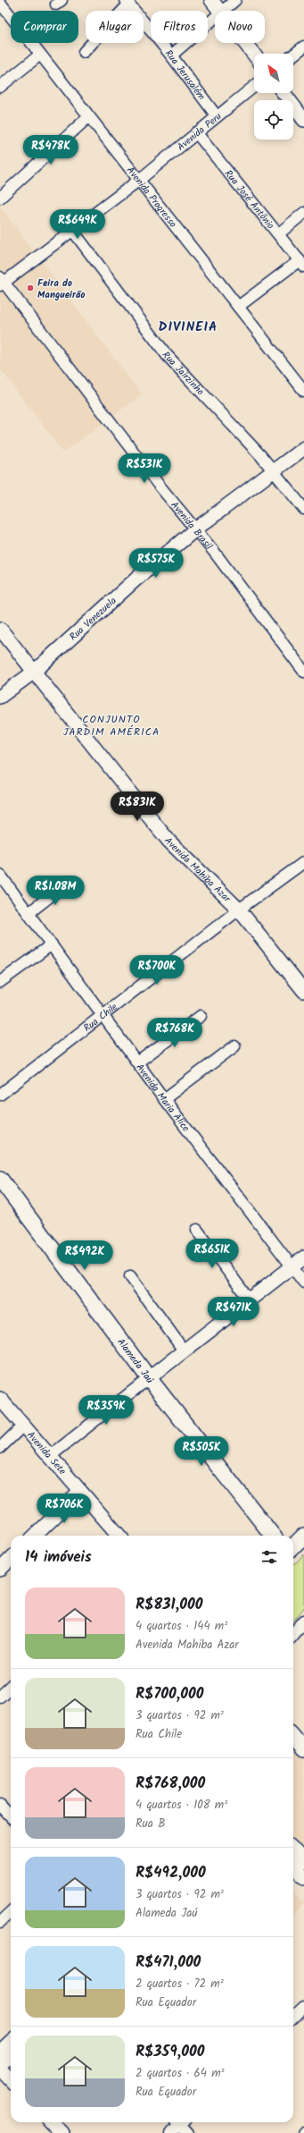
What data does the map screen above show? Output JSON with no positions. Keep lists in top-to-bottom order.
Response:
{
  "streets": {
    "main road": ["Alameda Jaú"],
    "street": [
      "Rua Jerusalém",
      "Avenida Peru",
      "Avenida Progresso",
      "Rua José Antônio",
      "Rua Jairzinho",
      "Avenida Brasil",
      "Rua Venezuela",
      "Avenida Mahiba Azar",
      "Rua Chile",
      "Avenida Maria Alice",
      "Avenida Sete"
    ]
  },
  "crossings": [
    ["Rua Jerusalém", "Avenida Peru"],
    ["Avenida Peru", "Avenida Progresso"],
    ["Avenida Peru", "Rua José Antônio"],
    ["Avenida Peru", "Rua Jairzinho"],
    ["Avenida Peru", "Avenida Brasil"],
    ["Rua Jairzinho", "Rua Venezuela"],
    ["Avenida Brasil", "Rua Venezuela"],
    ["Rua Venezuela", "Avenida Mahiba Azar"],
    ["Avenida Mahiba Azar", "Rua Chile"],
    ["Rua Chile", "Avenida Maria Alice"]
  ],
  "districts": ["DIVINEIA", "CONJUNTO JARDIM AMÉRICA"],
  "places": ["Feira do Mangueirão"],
  "north": "top left",
  "page": {
    "chip": [
      "Comprar",
      "Alugar",
      "Filtros",
      "Novo"
    ],
    "price": [
      "R$478K",
      "R$649K",
      "R$531K",
      "R$575K",
      "R$831K",
      "R$1.08M",
      "R$700K",
      "R$768K",
      "R$651K",
      "R$492K",
      "R$471K",
      "R$359K",
      "R$505K",
      "R$706K"
    ],
    "heading": "14 imóveis",
    "list": [
      {
        "name": "R$831,000",
        "note": "4 quartos · 144 m² · Avenida Mahiba Azar"
      },
      {
        "name": "R$700,000",
        "note": "3 quartos · 92 m² · Rua Chile"
      },
      {
        "name": "R$768,000",
        "note": "4 quartos · 108 m² · Rua B"
      },
      {
        "name": "R$492,000",
        "note": "3 quartos · 92 m² · Alameda Jaú"
      },
      {
        "name": "R$471,000",
        "note": "2 quartos · 72 m² · Rua Equador"
      },
      {
        "name": "R$359,000",
        "note": "2 quartos · 64 m² · Rua Equador"
      }
    ]
  }
}
